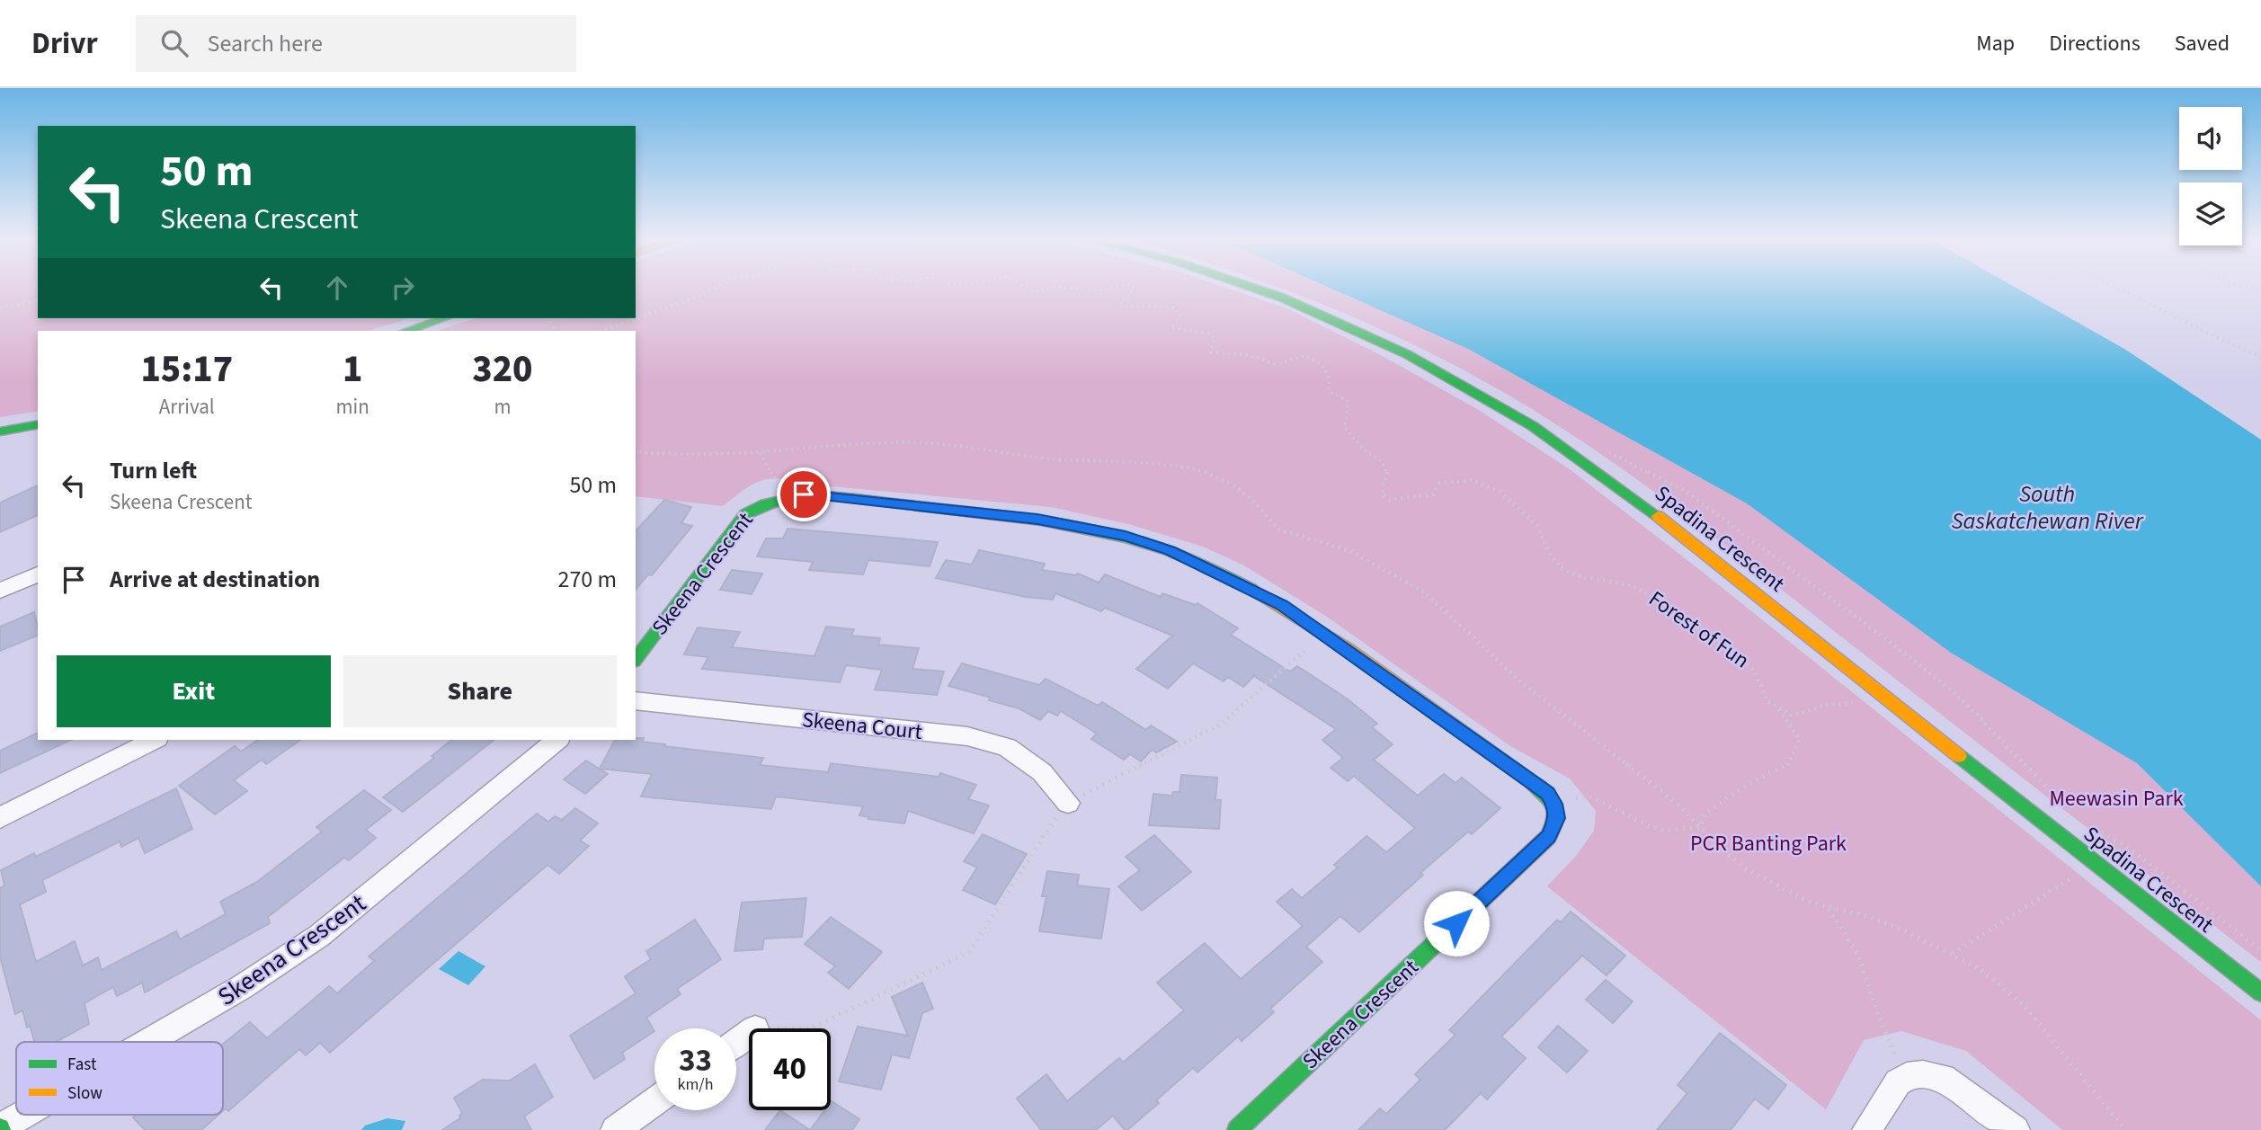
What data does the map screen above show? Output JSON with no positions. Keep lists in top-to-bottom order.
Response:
{
  "streets": {
    "street": ["Spadina Crescent", "Skeena Crescent", "Skeena Court"],
    "path": ["Forest of Fun"]
  },
  "water": ["South Saskatchewan River"],
  "parks": ["Meewasin Park", "PCR Banting Park"],
  "legend": ["Fast", "Slow"],
  "page": {
    "header": "Drivr",
    "search": "Search here",
    "nav": ["Map", "Directions", "Saved"],
    "turn": ["50 m", "Skeena Crescent"],
    "eta": [
      "15:17",
      "Arrival",
      "1",
      "min",
      "320",
      "m"
    ],
    "list": [
      {
        "name": "Turn left",
        "note": "Skeena Crescent",
        "value": "50 m"
      },
      {
        "name": "Arrive at destination",
        "value": "270 m"
      }
    ],
    "buttons": ["Exit", "Share"],
    "speed": "33 km/h",
    "limit": "40"
  }
}
